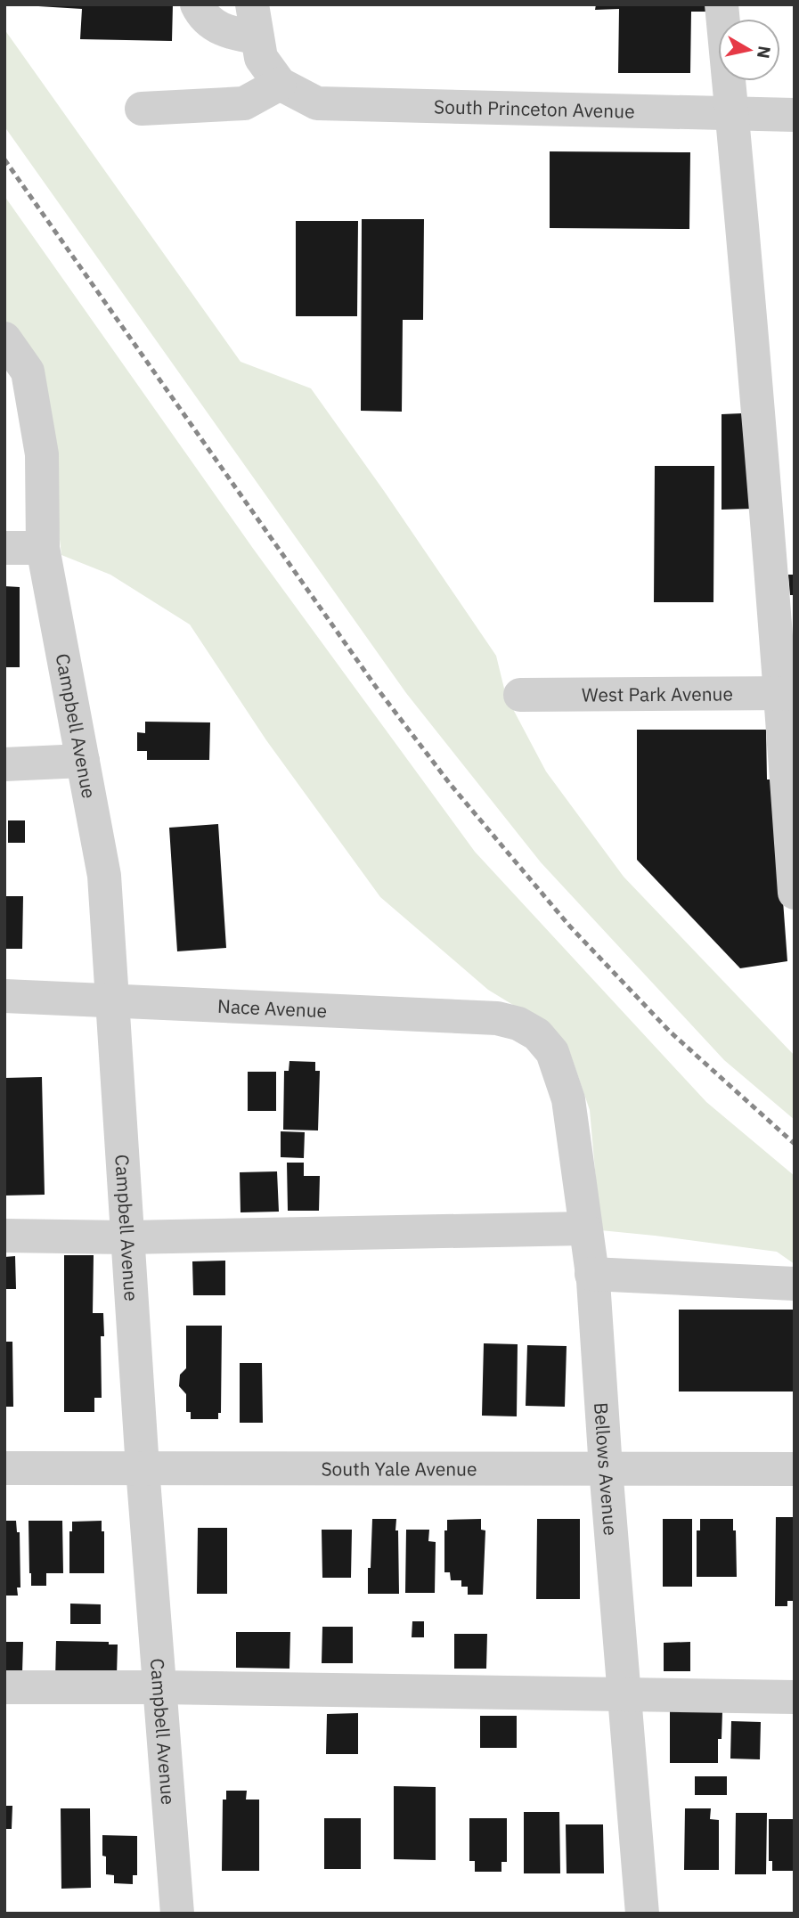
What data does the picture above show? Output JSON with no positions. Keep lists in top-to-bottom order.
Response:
{
  "streets": {
    "street": [
      "South Princeton Avenue",
      "West Park Avenue",
      "Campbell Avenue",
      "Nace Avenue",
      "South Yale Avenue",
      "Bellows Avenue"
    ]
  },
  "crossings": [
    ["Campbell Avenue", "Nace Avenue"],
    ["Campbell Avenue", "South Yale Avenue"],
    ["Nace Avenue", "Bellows Avenue"],
    ["South Yale Avenue", "Bellows Avenue"]
  ],
  "north": "right"
}
